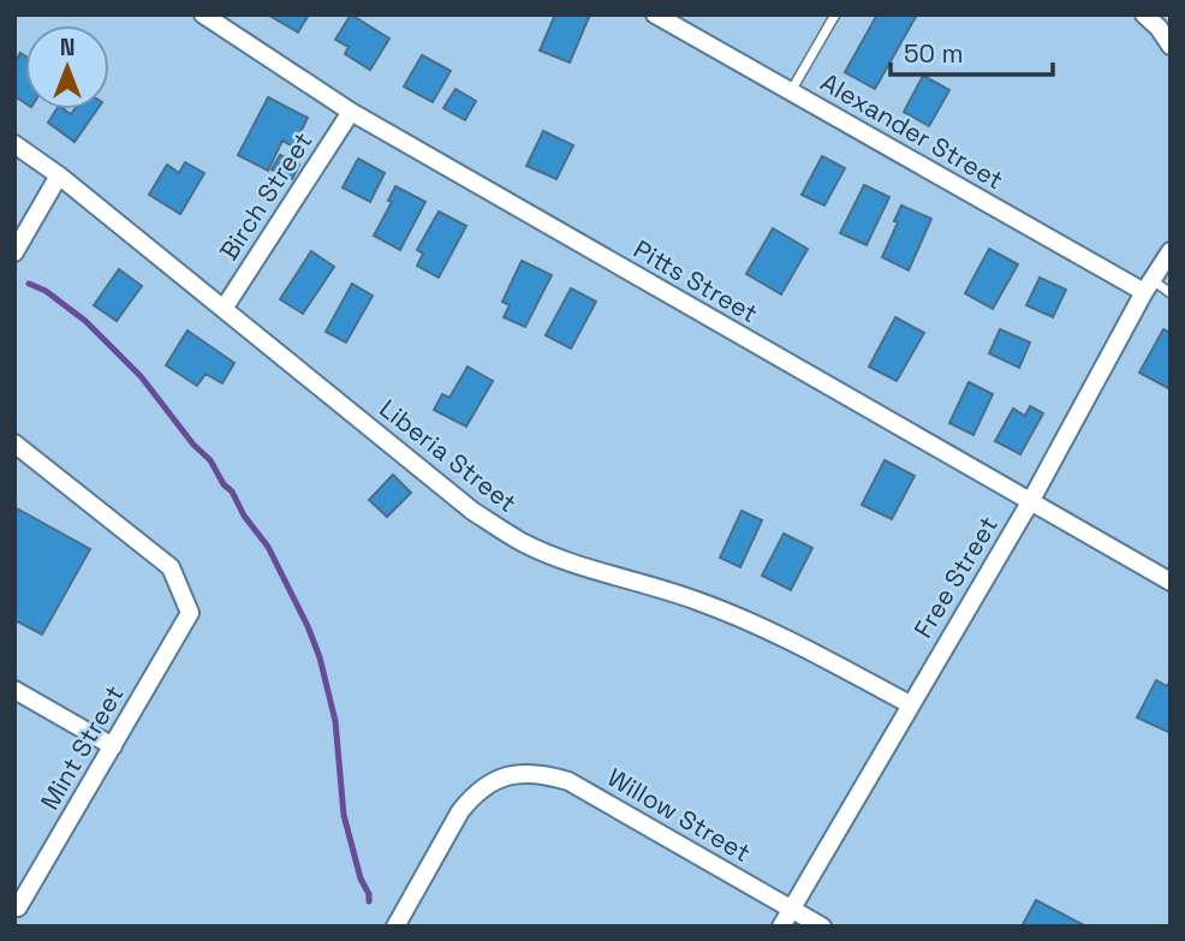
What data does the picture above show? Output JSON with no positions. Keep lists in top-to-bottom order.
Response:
{
  "streets": {
    "street": [
      "Alexander Street",
      "Birch Street",
      "Pitts Street",
      "Liberia Street",
      "Free Street",
      "Mint Street",
      "Willow Street"
    ]
  },
  "crossings": [
    ["Alexander Street", "Free Street"],
    ["Birch Street", "Pitts Street"],
    ["Birch Street", "Liberia Street"],
    ["Pitts Street", "Free Street"],
    ["Liberia Street", "Free Street"],
    ["Free Street", "Willow Street"]
  ],
  "scale_bar": "50 m",
  "north": "top"
}
